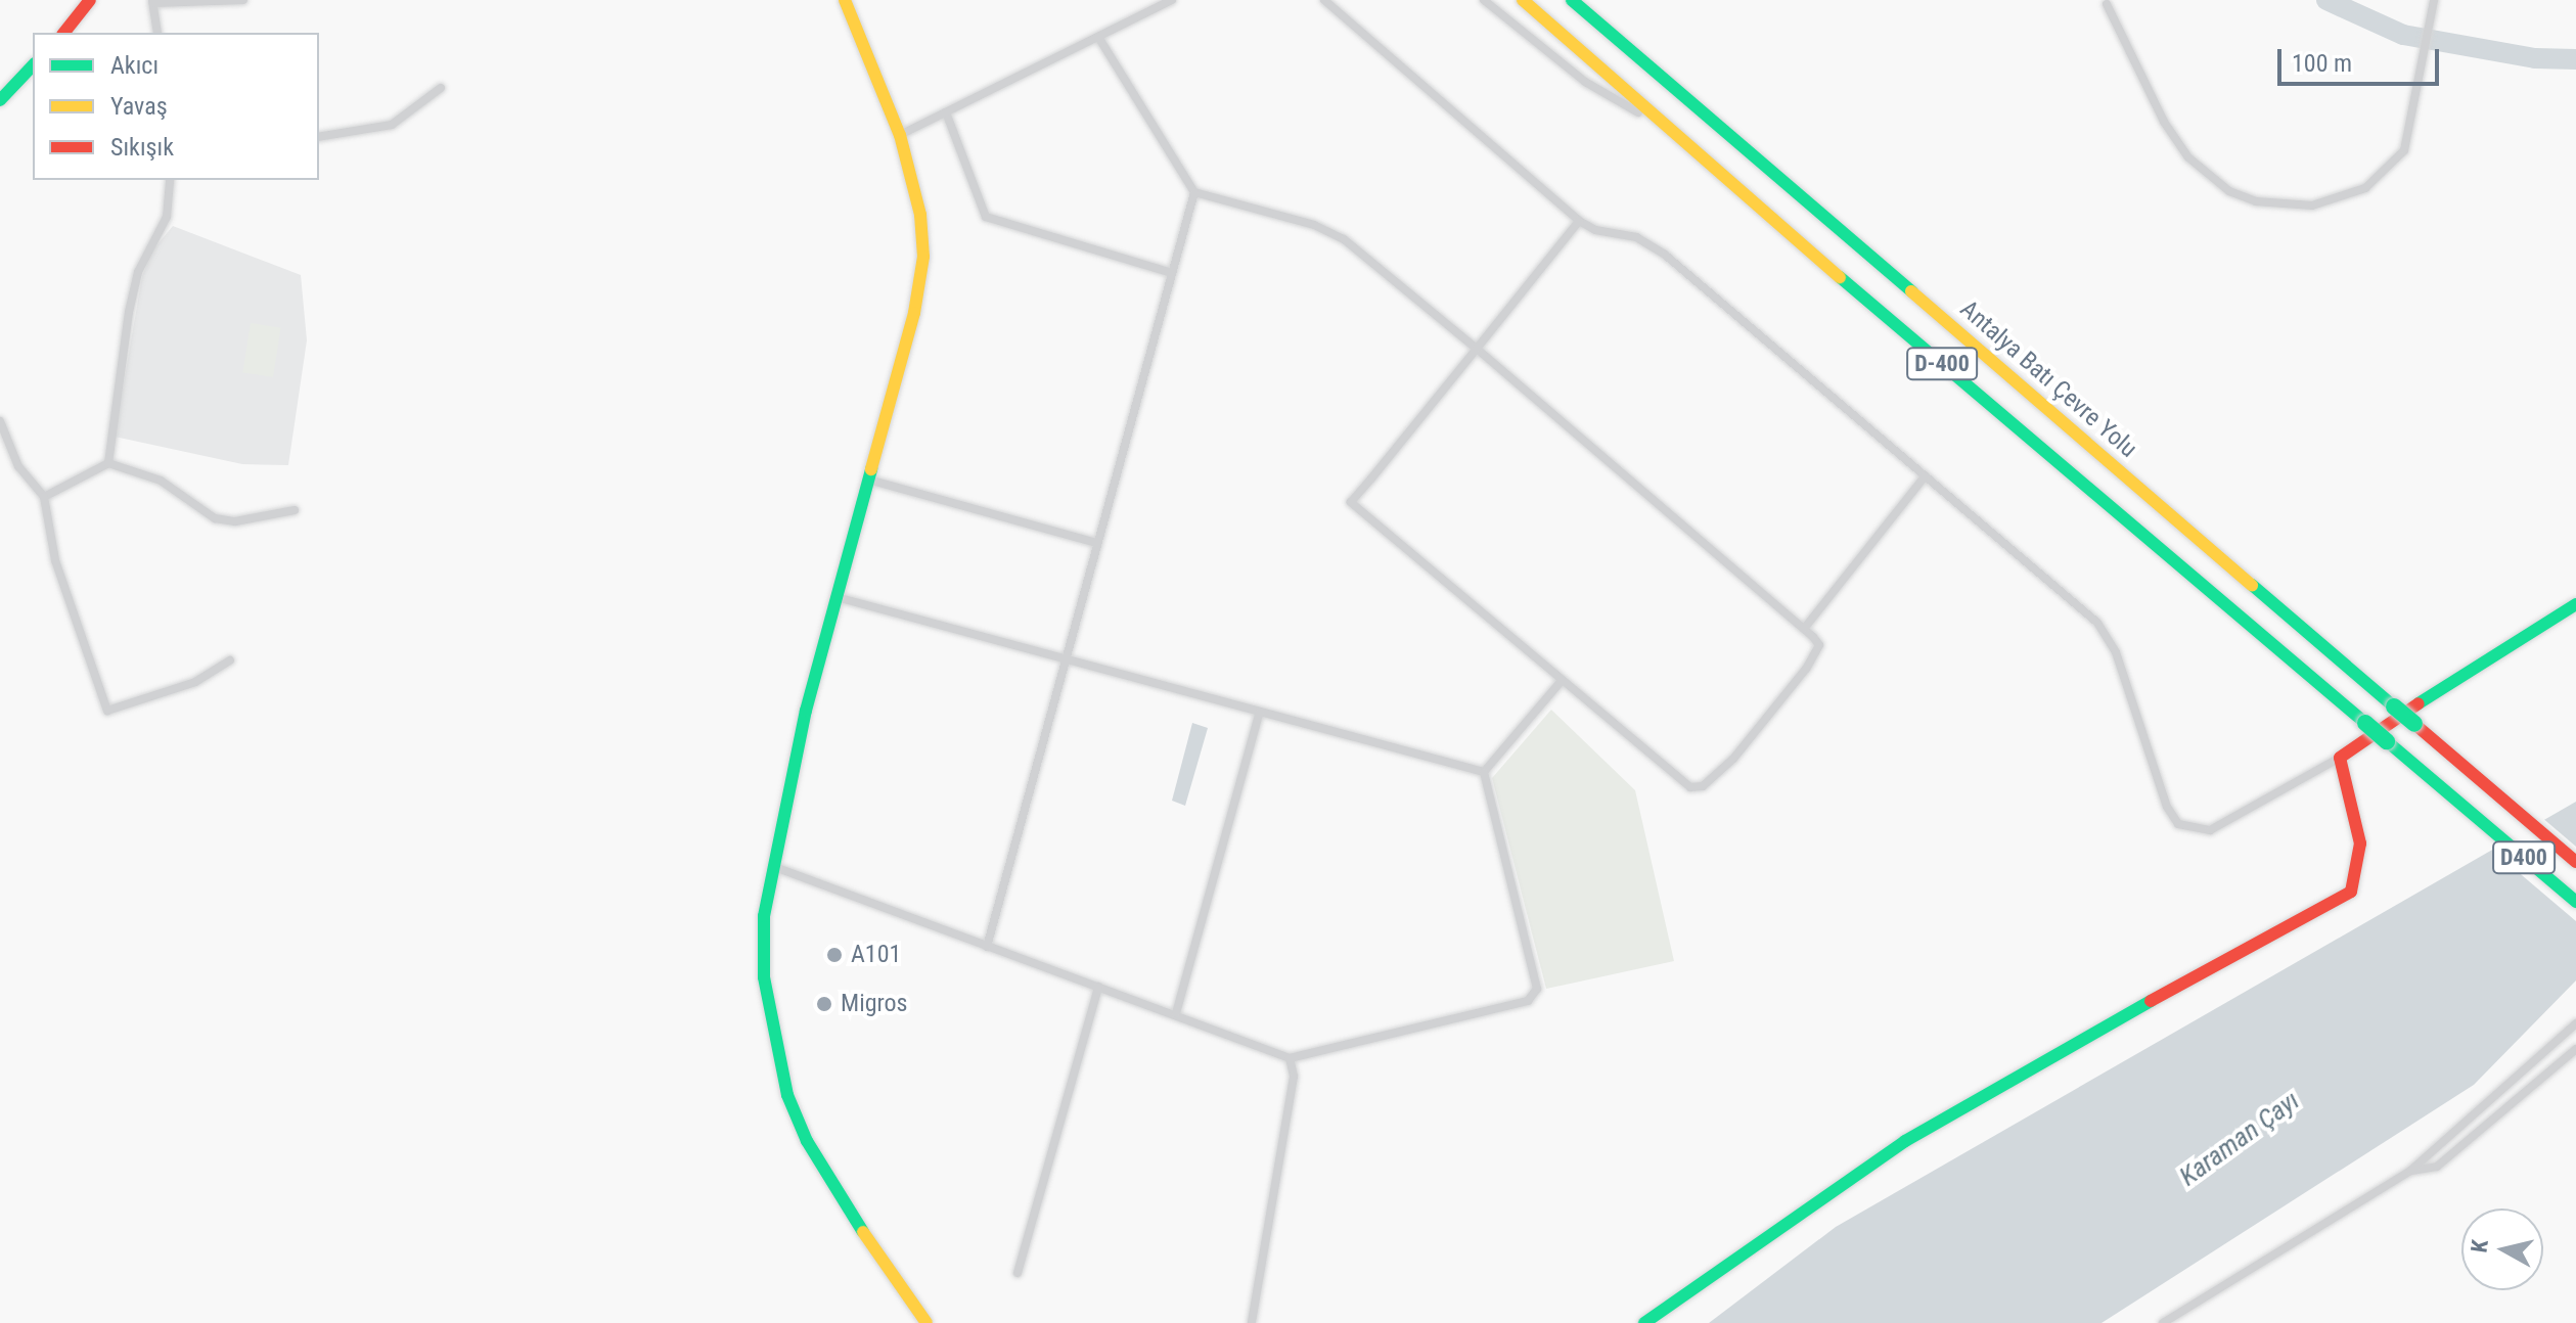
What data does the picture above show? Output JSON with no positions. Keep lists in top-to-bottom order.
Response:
{
  "streets": {
    "main road": ["D-400", "Antalya Batı Çevre Yolu", "D400"]
  },
  "crossings": [
    ["D-400", "D400"]
  ],
  "water": ["Karaman Çayı"],
  "places": ["A101", "Migros"],
  "legend": ["Akıcı", "Yavaş", "Sıkışık"],
  "scale_bar": "100 m",
  "north": "left"
}
